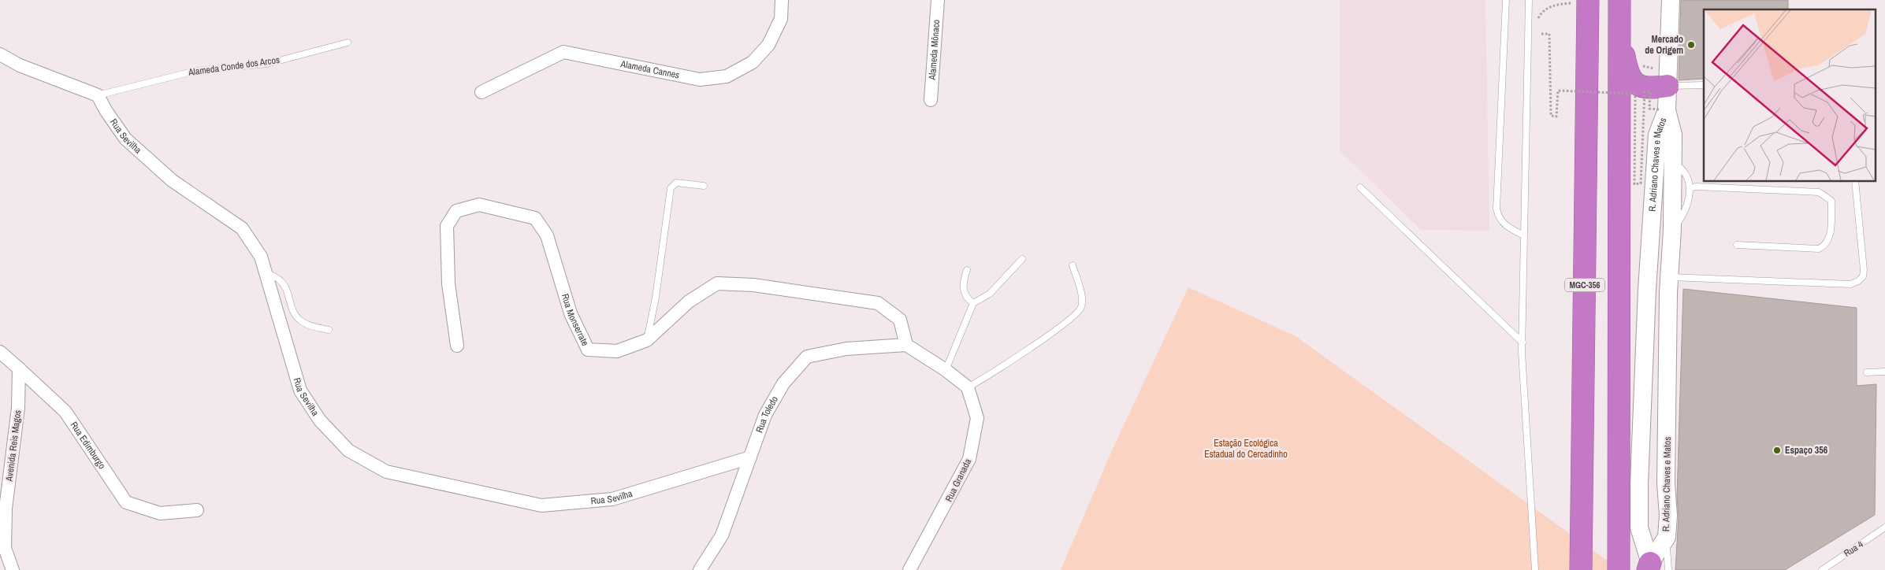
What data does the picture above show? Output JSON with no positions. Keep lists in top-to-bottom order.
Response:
{
  "streets": {
    "highway": ["MGC-356"],
    "street": [
      "Alameda Mônaco",
      "Alameda Cannes",
      "Rua Sevilha",
      "R. Adriano Chaves e Matos",
      "Rua Monserrate",
      "Rua Toledo",
      "Avenida Reis Magos",
      "Rua Edimburgo",
      "Rua Granada"
    ],
    "lane": ["Alameda Conde dos Arcos", "Rua 4"]
  },
  "crossings": [
    ["Alameda Conde dos Arcos", "Rua Sevilha"],
    ["Rua Sevilha", "Rua Toledo"],
    ["Rua Monserrate", "Rua Toledo"],
    ["Avenida Reis Magos", "Rua Edimburgo"]
  ],
  "parks": ["Estação Ecológica Estadual do Cercadinho"],
  "places": ["Mercado de Origem", "Espaço 356"]
}
